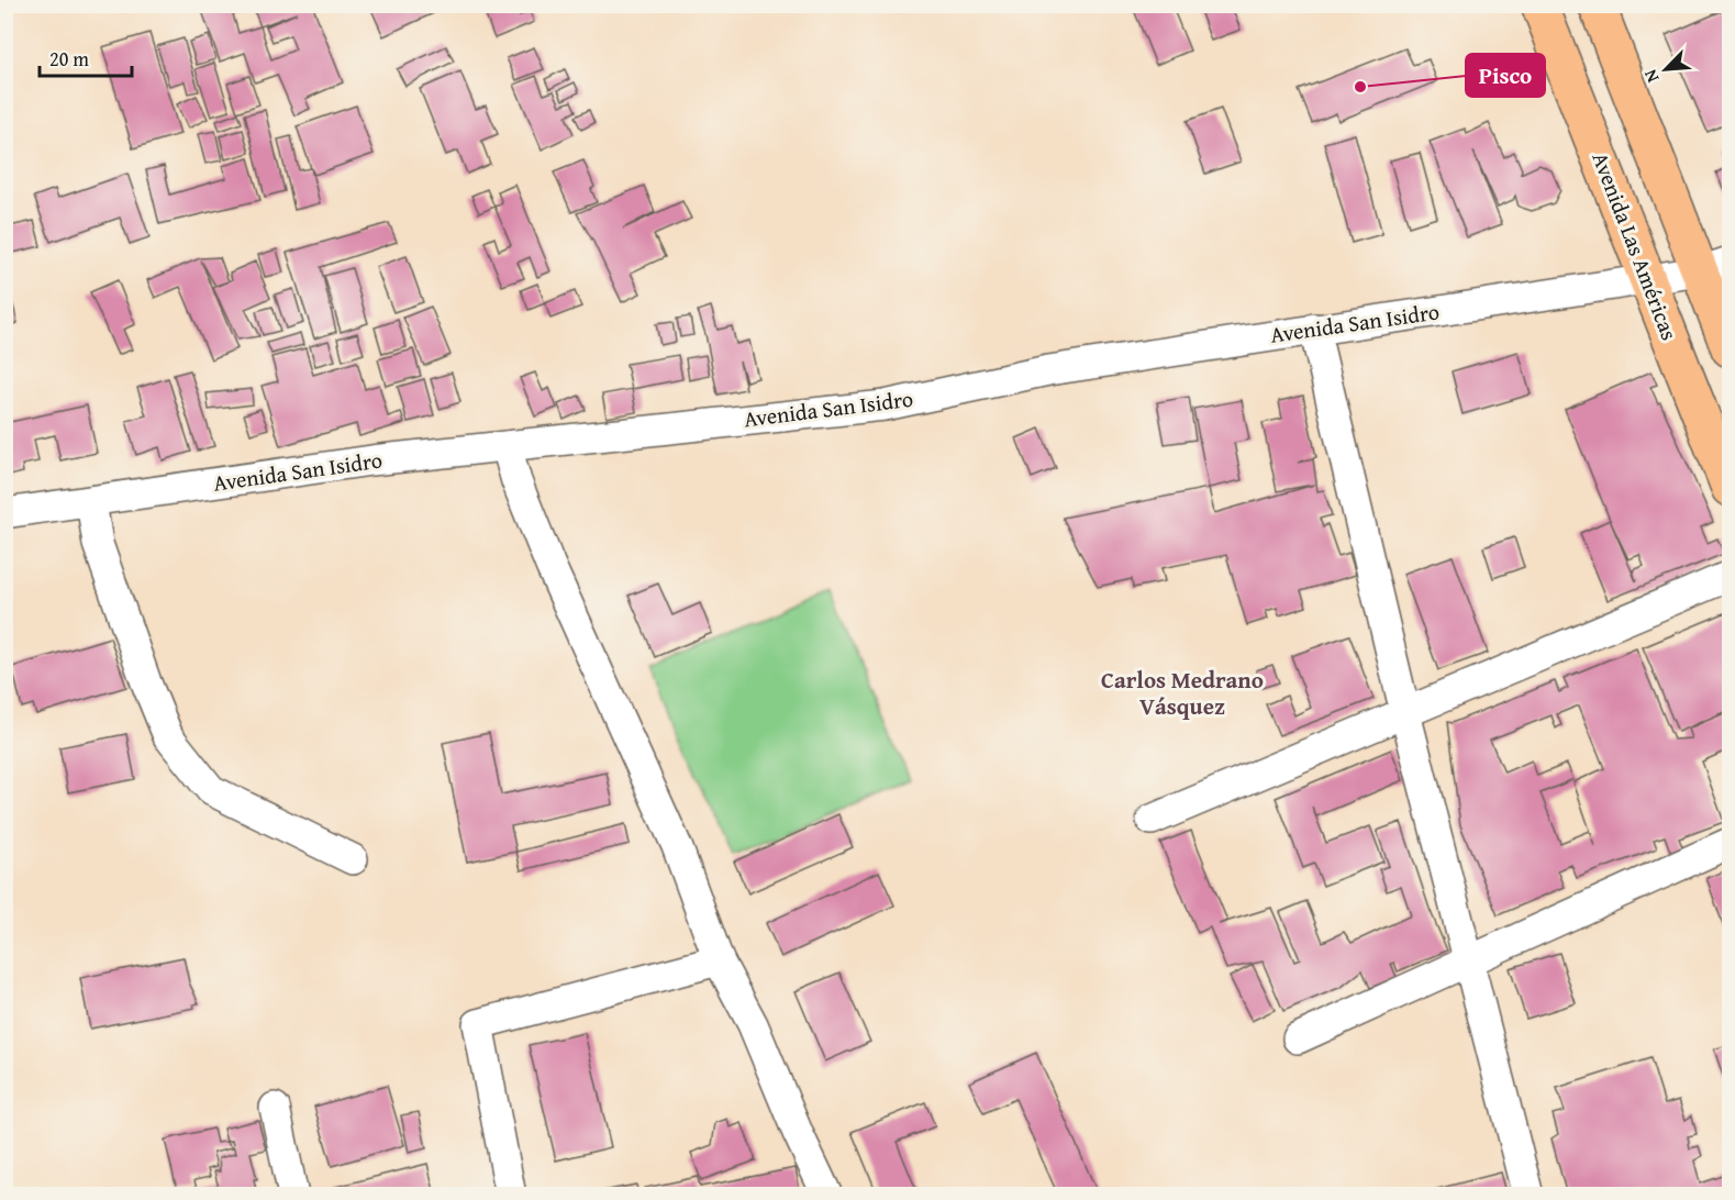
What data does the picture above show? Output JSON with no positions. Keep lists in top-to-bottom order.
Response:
{
  "streets": {
    "main road": ["Avenida Las Américas"],
    "street": ["Avenida San Isidro"]
  },
  "crossings": [
    ["Avenida Las Américas", "Avenida San Isidro"]
  ],
  "districts": ["Carlos Medrano Vásquez"],
  "places": ["Pisco"],
  "scale_bar": "20 m",
  "north": "bottom left"
}
